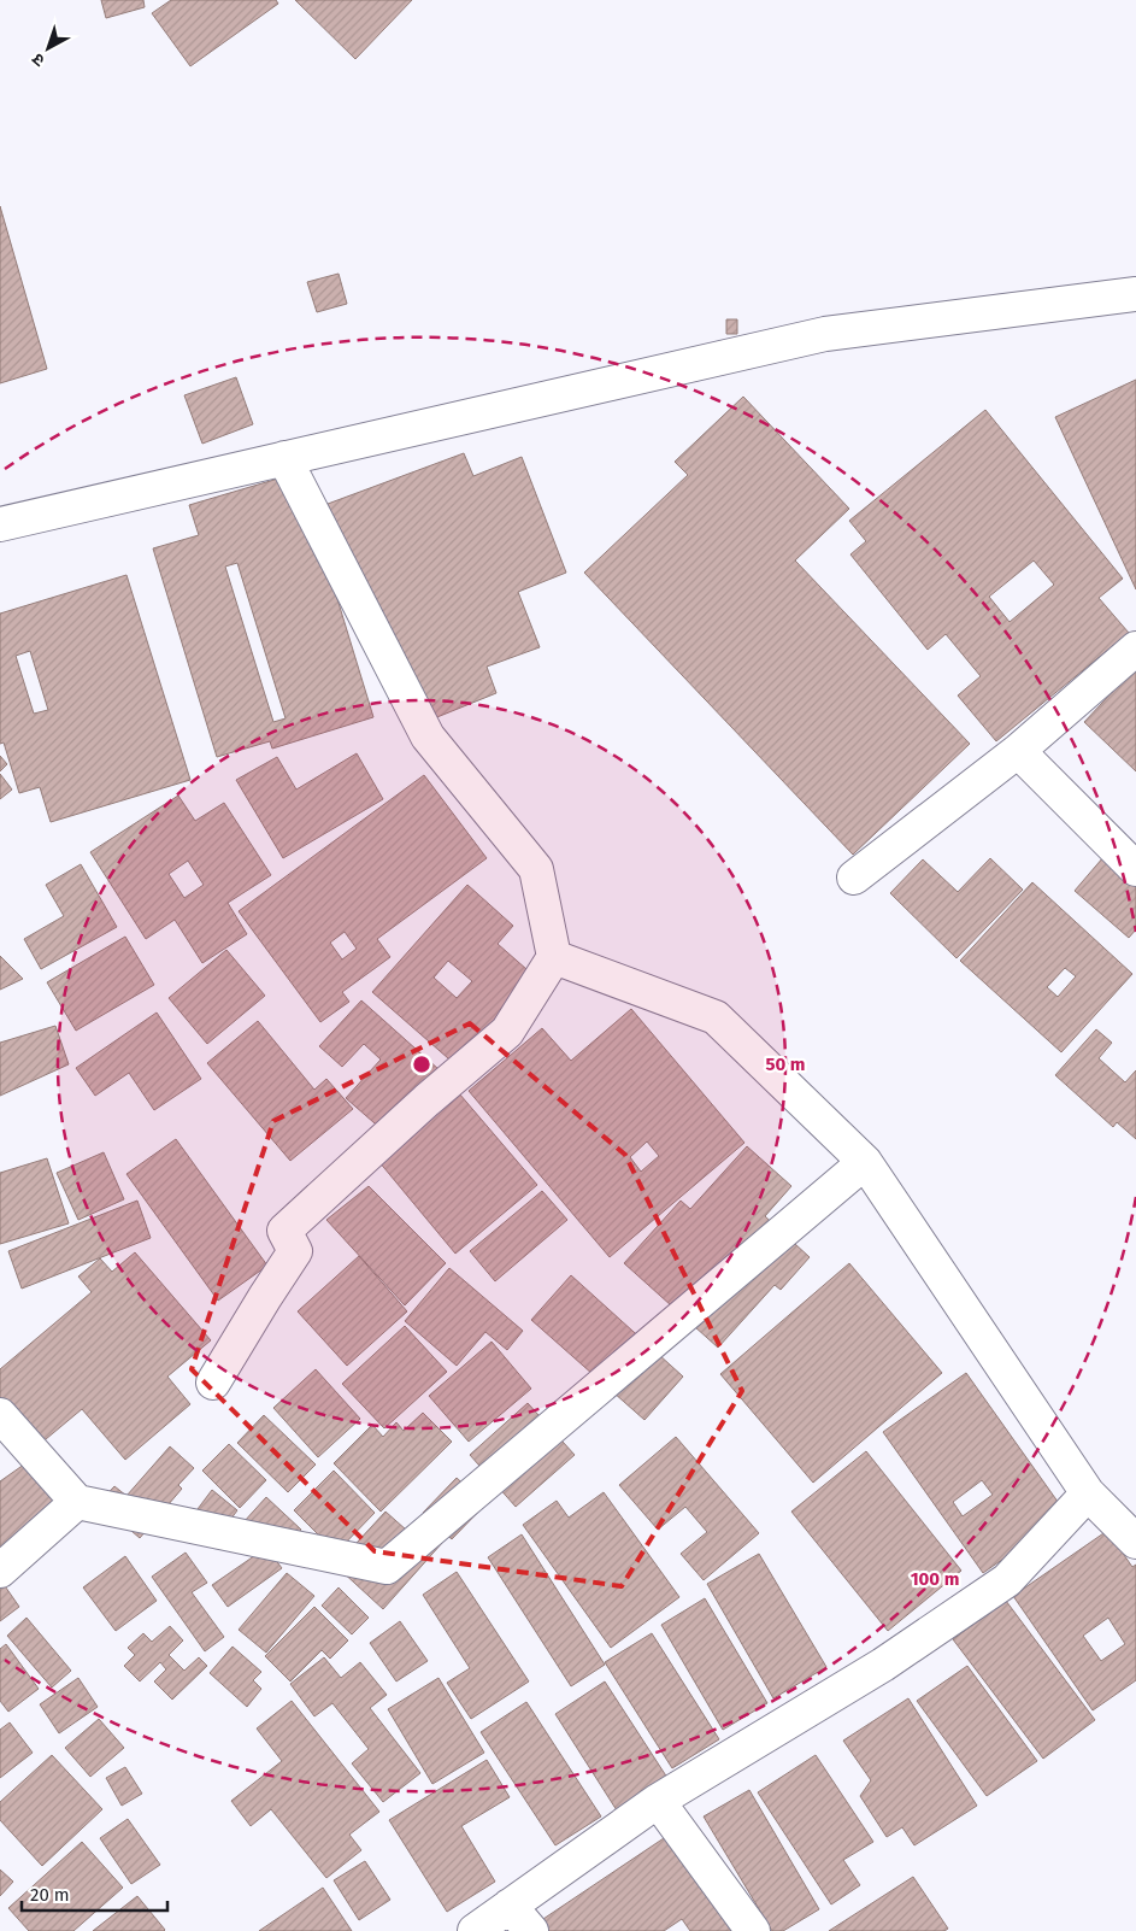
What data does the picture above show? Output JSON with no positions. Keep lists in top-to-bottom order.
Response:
{
  "scale_bar": "20 m",
  "north": "bottom left",
  "rings": ["50 m", "100 m"]
}
